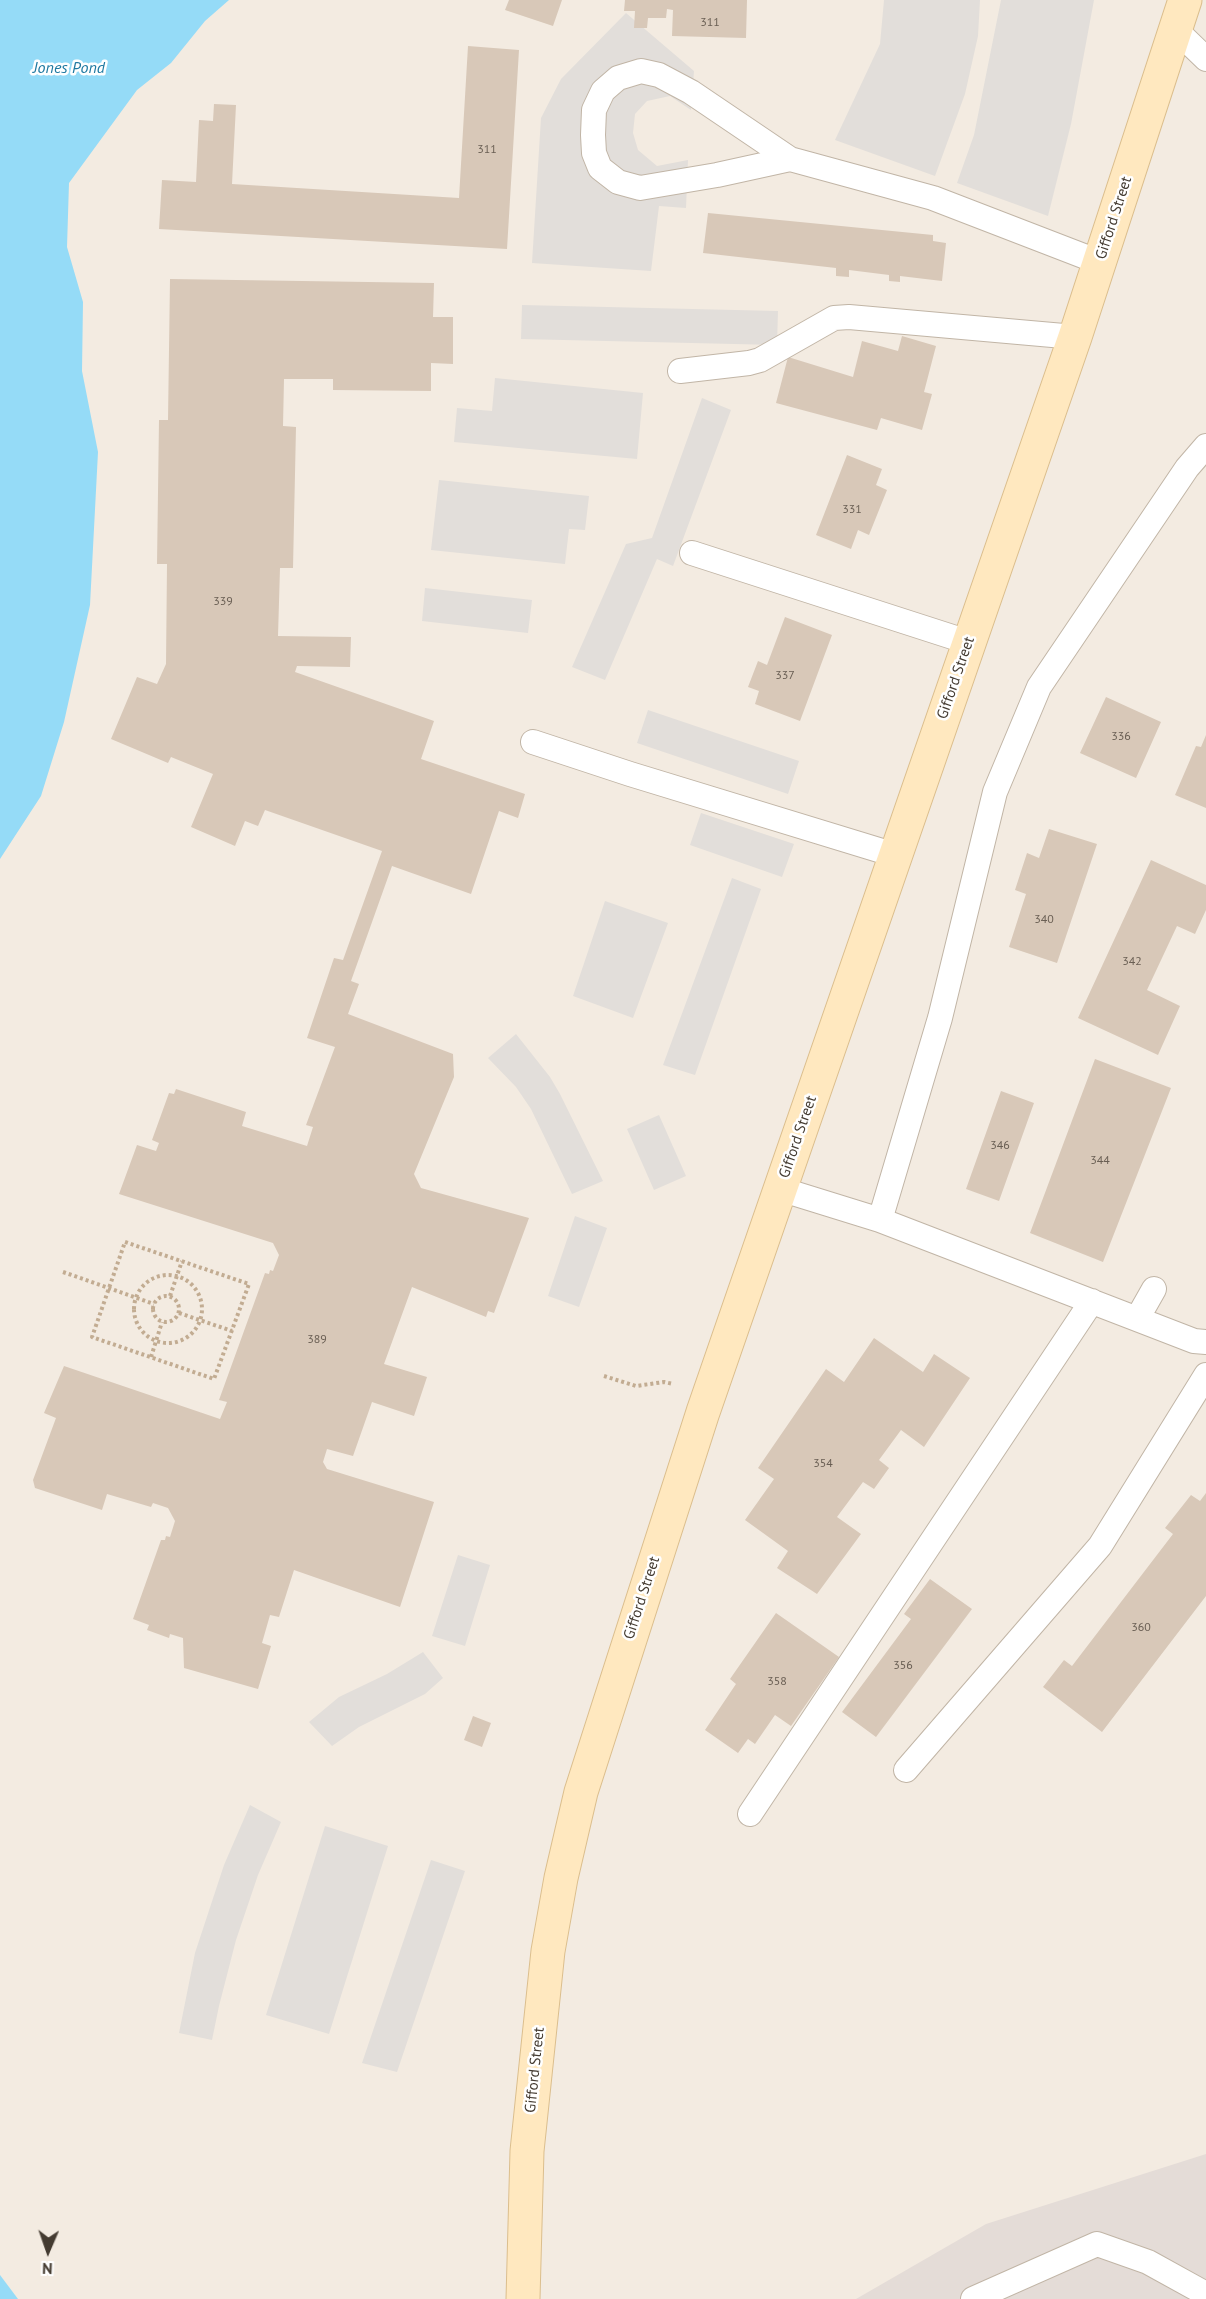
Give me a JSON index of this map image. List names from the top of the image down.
{
  "streets": {
    "main road": ["Gifford Street"]
  },
  "water": ["Jones Pond"],
  "house_numbers": [
    "311",
    "311",
    "331",
    "339",
    "337",
    "336",
    "340",
    "342",
    "346",
    "344",
    "389",
    "354",
    "360",
    "356",
    "358"
  ],
  "north": "bottom"
}
